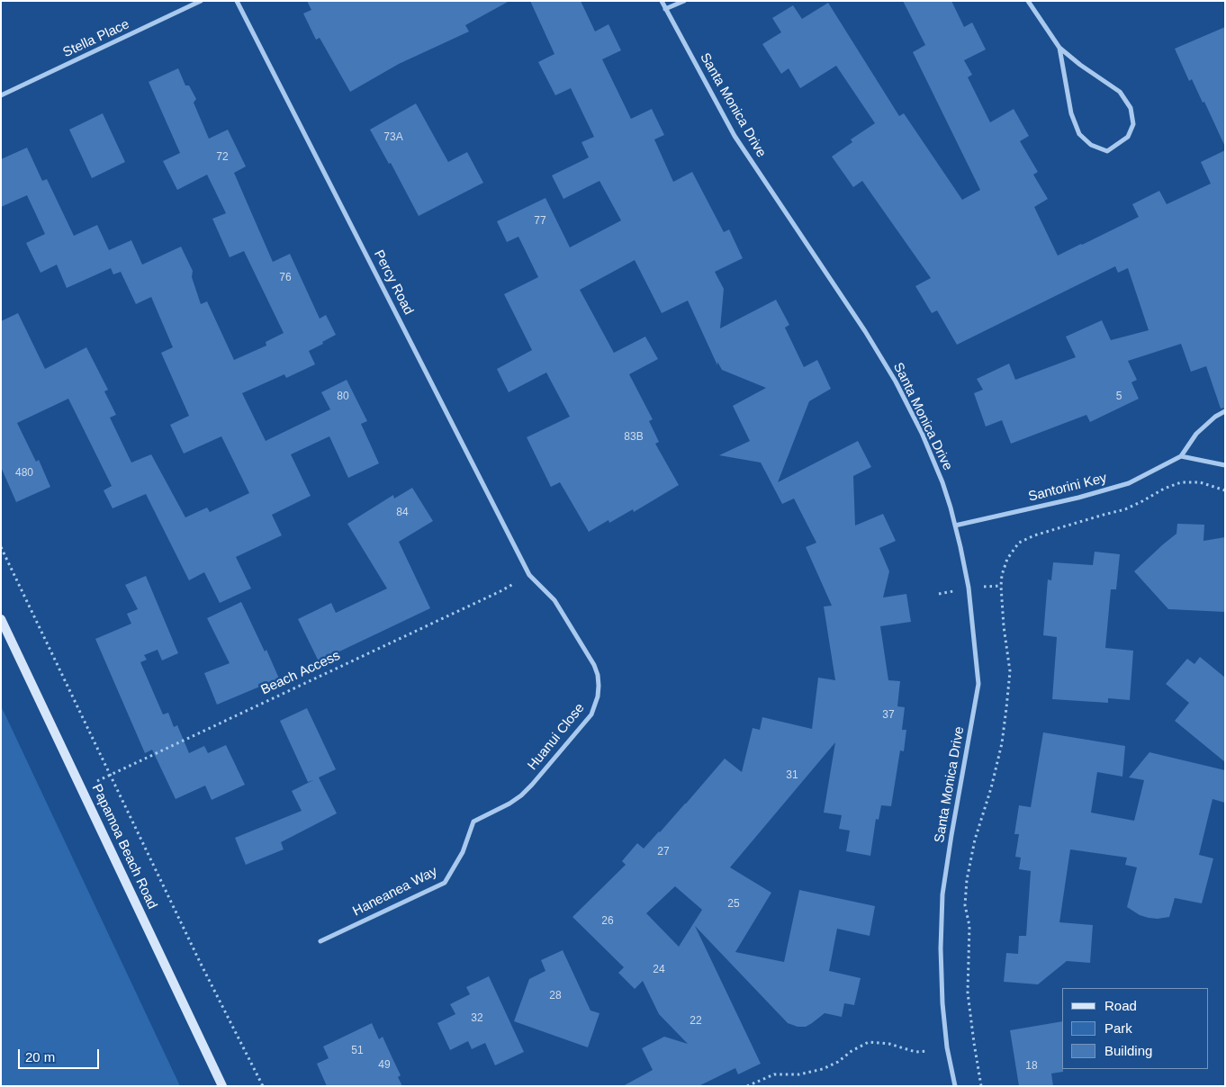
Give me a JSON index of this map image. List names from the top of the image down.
{
  "streets": {
    "main road": ["Papamoa Beach Road"],
    "street": [
      "Stella Place",
      "Santa Monica Drive",
      "Percy Road",
      "Santorini Key",
      "Huanui Close",
      "Haneanea Way"
    ],
    "path": ["Beach Access"]
  },
  "crossings": [
    ["Santa Monica Drive", "Santorini Key"],
    ["Percy Road", "Beach Access"],
    ["Percy Road", "Huanui Close"],
    ["Beach Access", "Huanui Close"],
    ["Beach Access", "Papamoa Beach Road"],
    ["Huanui Close", "Haneanea Way"]
  ],
  "house_numbers": [
    "73A",
    "72",
    "77",
    "76",
    "80",
    "5",
    "83B",
    "480",
    "84",
    "37",
    "31",
    "27",
    "25",
    "26",
    "24",
    "28",
    "32",
    "22",
    "51",
    "49",
    "18"
  ],
  "legend": ["Road", "Park", "Building"],
  "scale_bar": "20 m"
}
